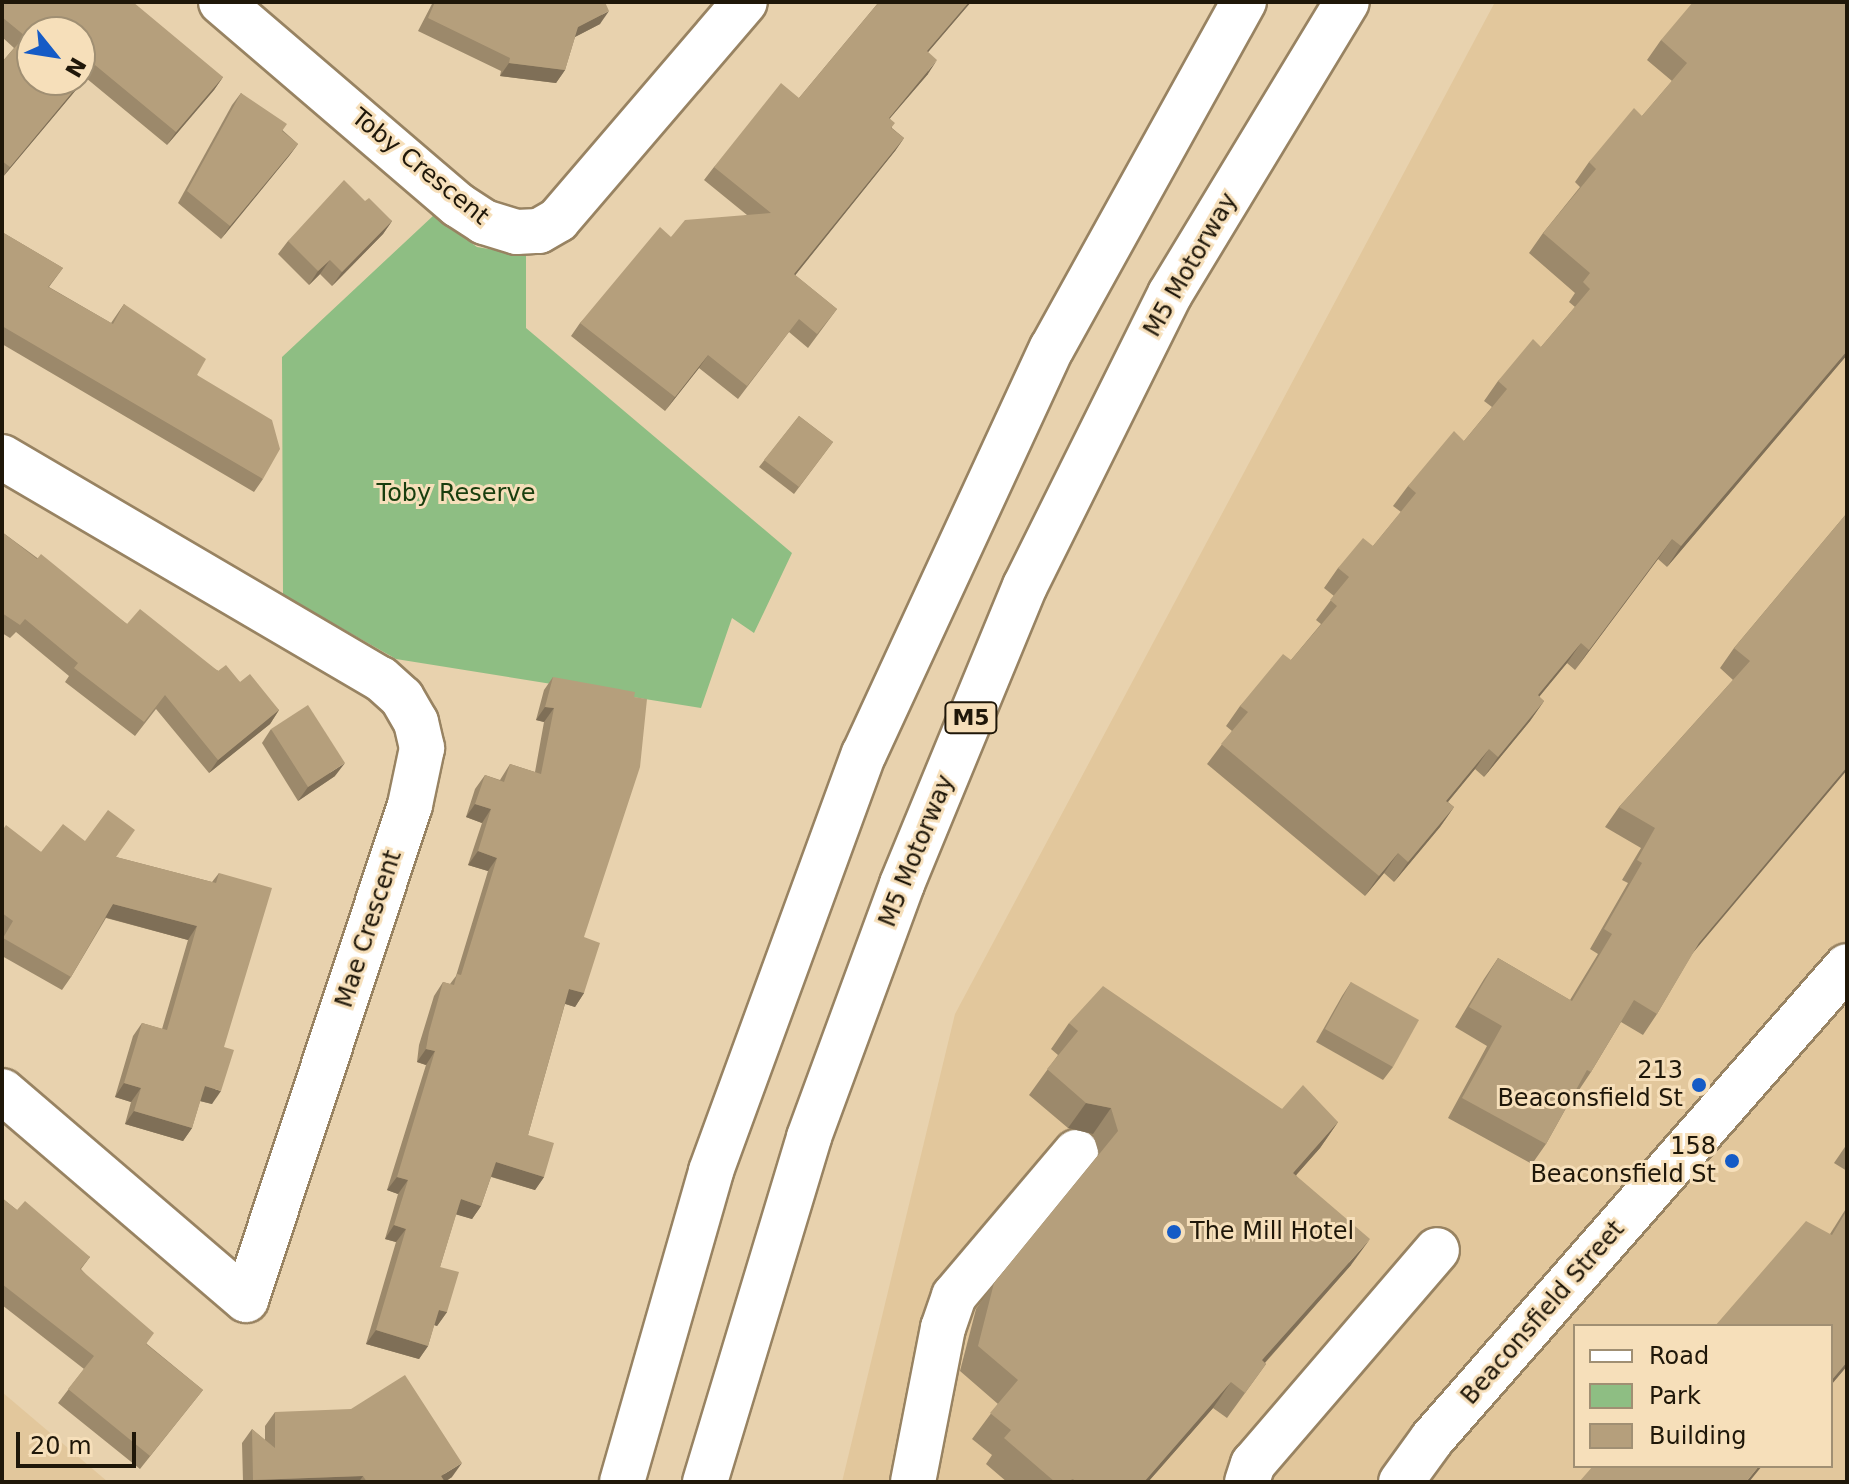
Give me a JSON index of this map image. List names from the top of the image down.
{
  "streets": {
    "main road": [
      "Toby Crescent",
      "M5 Motorway",
      "M5",
      "Mae Crescent",
      "Beaconsfield Street"
    ]
  },
  "parks": ["Toby Reserve"],
  "places": ["213 Beaconsfield St", "158 Beaconsfield St", "The Mill Hotel"],
  "legend": ["Road", "Park", "Building"],
  "scale_bar": "20 m",
  "north": "bottom right"
}
